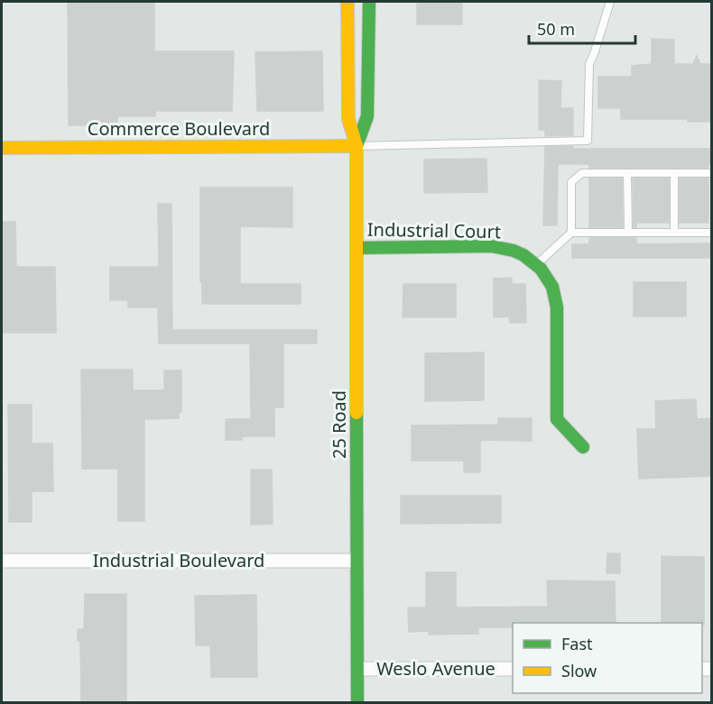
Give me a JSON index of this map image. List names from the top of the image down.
{
  "streets": {
    "main road": ["Commerce Boulevard", "Industrial Court", "25 Road"],
    "street": ["Industrial Boulevard", "Weslo Avenue"]
  },
  "crossings": [
    ["Commerce Boulevard", "25 Road"],
    ["Industrial Court", "25 Road"],
    ["25 Road", "Industrial Boulevard"],
    ["25 Road", "Weslo Avenue"]
  ],
  "legend": ["Fast", "Slow"],
  "scale_bar": "50 m"
}
